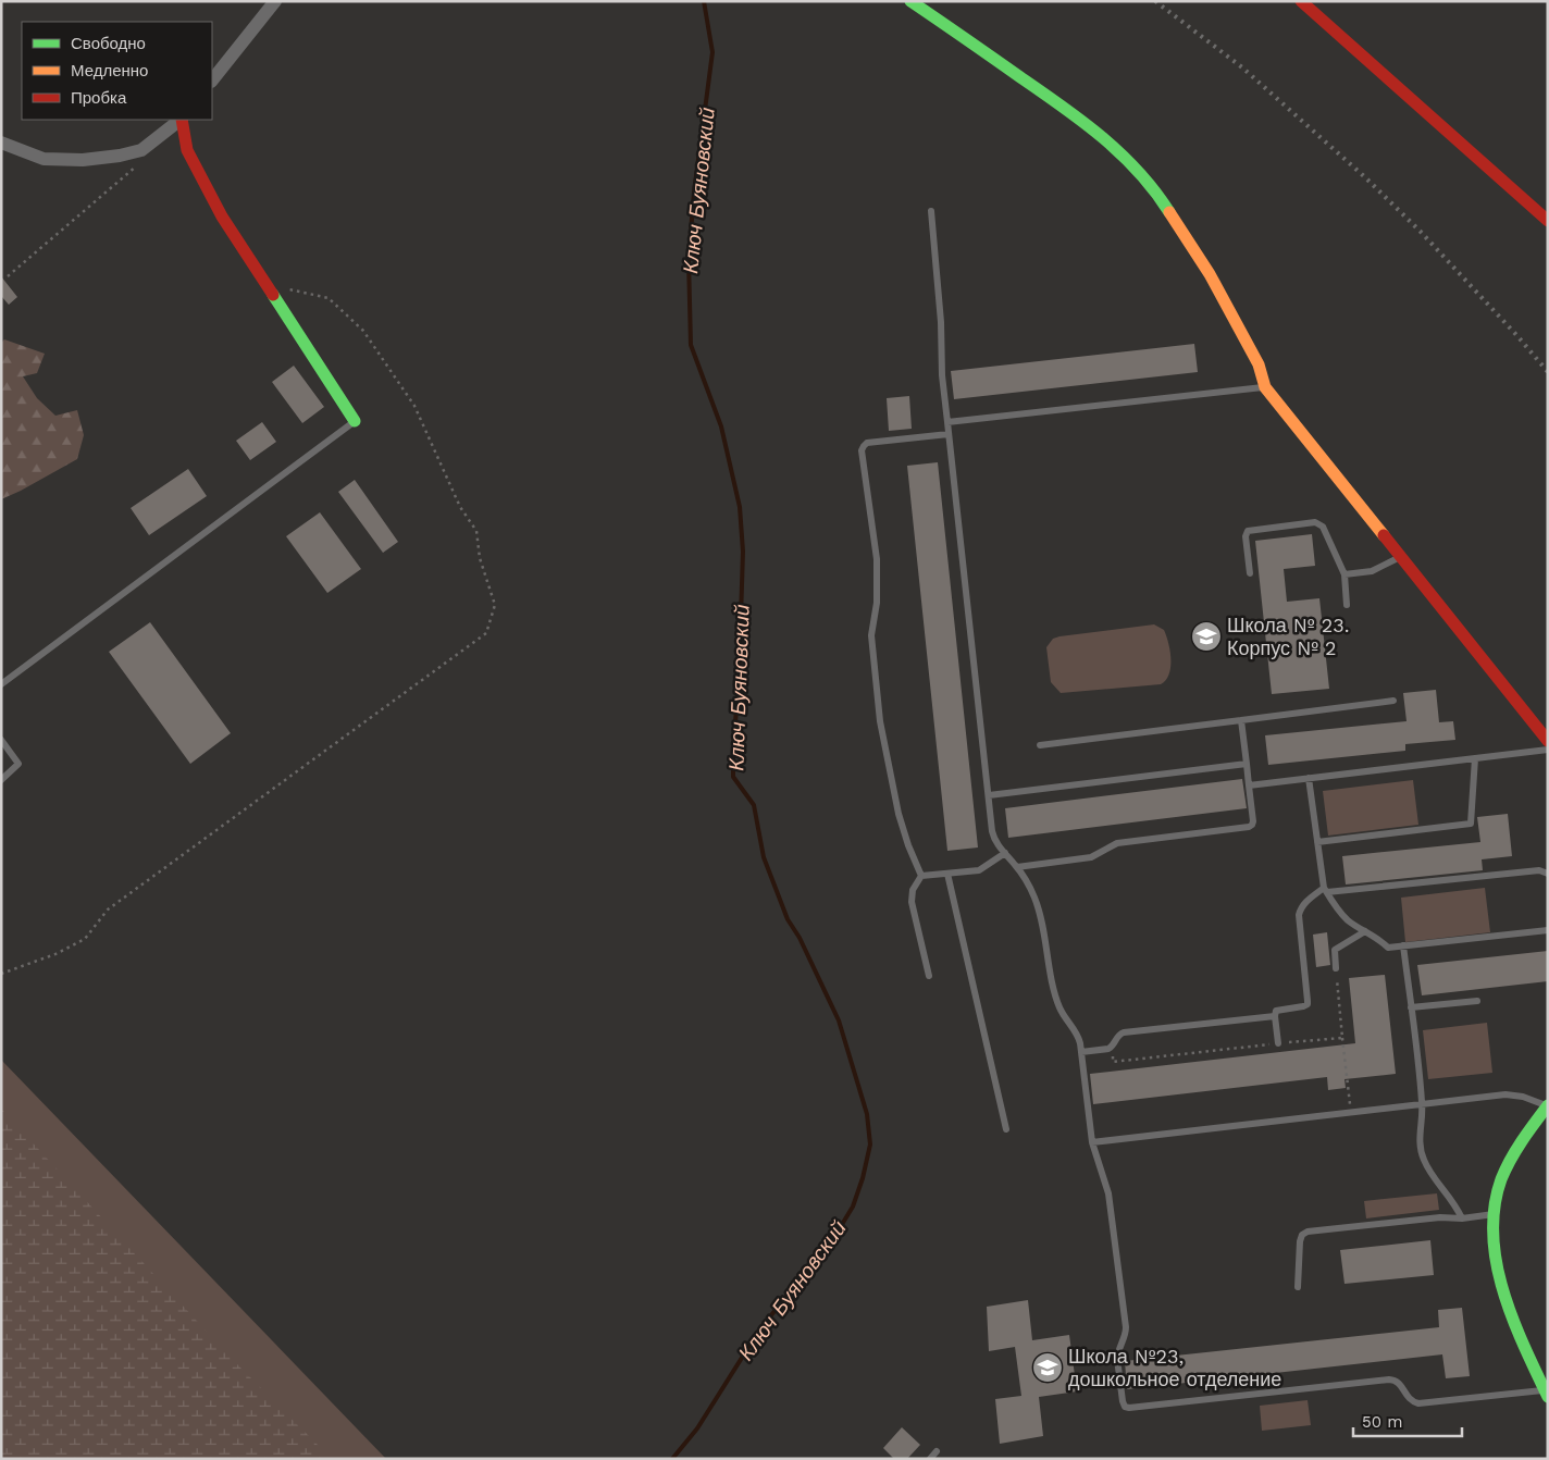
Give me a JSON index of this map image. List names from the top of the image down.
{
  "water": ["Ключ Буяновский"],
  "places": {
    "school or university": ["Школа № 23. Корпус № 2", "Школа №23, дошкольное отделение"]
  },
  "legend": ["Свободно", "Медленно", "Пробка"],
  "scale_bar": "50 m"
}
